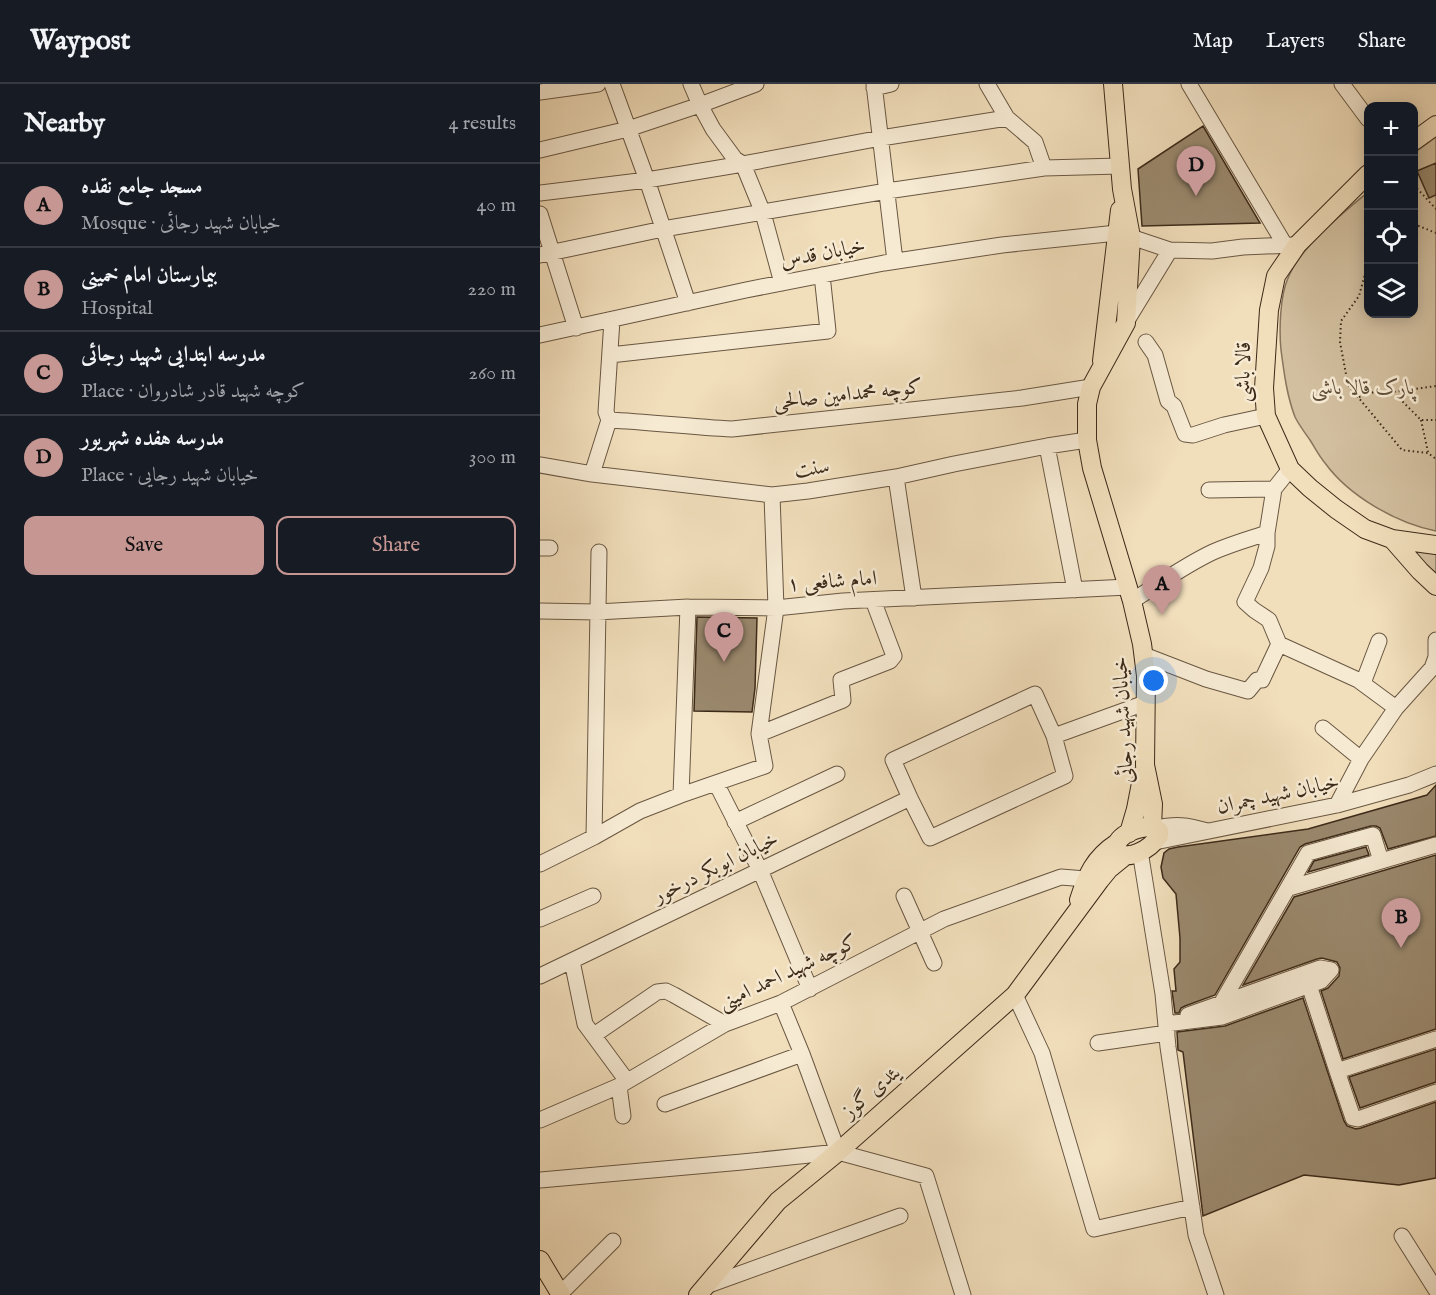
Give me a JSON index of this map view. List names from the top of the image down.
{
  "streets": {
    "main road": ["قالا باشی", "خیابان شهید رجائی", "یئدی گوز"],
    "street": [
      "خیابان قدس",
      "کوچه محمدامین صالحی",
      "سنت",
      "امام شافعی ۱",
      "خیابان شهید چمران",
      "خیابان ابوبکر درخور",
      "کوچه شهید احمد امینی"
    ]
  },
  "crossings": [
    ["خیابان قدس", "خیابان شهید رجائی"],
    ["کوچه محمدامین صالحی", "خیابان شهید رجائی"],
    ["سنت", "خیابان شهید رجائی"],
    ["امام شافعی ۱", "خیابان شهید رجائی"],
    ["خیابان شهید رجائی", "خیابان شهید چمران"],
    ["خیابان شهید رجائی", "یئدی گوز"],
    ["خیابان شهید چمران", "یئدی گوز"]
  ],
  "parks": ["پارک قالا باشی"],
  "page": {
    "header": "Waypost",
    "nav": ["Map", "Layers", "Share"],
    "heading": ["Nearby", "4 results"],
    "map_buttons": ["+", "−"],
    "pins": [
      "D",
      "A",
      "C",
      "B"
    ],
    "list": [
      {
        "mark": "A",
        "name": "مسجد جامع نقده",
        "note": "Mosque · خیابان شهید رجائی",
        "value": "40 m"
      },
      {
        "mark": "B",
        "name": "بیمارستان امام خمینی",
        "note": "Hospital",
        "value": "220 m"
      },
      {
        "mark": "C",
        "name": "مدرسه ابتدایی شهید رجائی",
        "note": "Place · کوچه شهید قادر شادروان",
        "value": "260 m"
      },
      {
        "mark": "D",
        "name": "مدرسه هفده شهریور",
        "note": "Place · خیابان شهید رجایی",
        "value": "300 m"
      }
    ],
    "buttons": ["Save", "Share"]
  }
}
